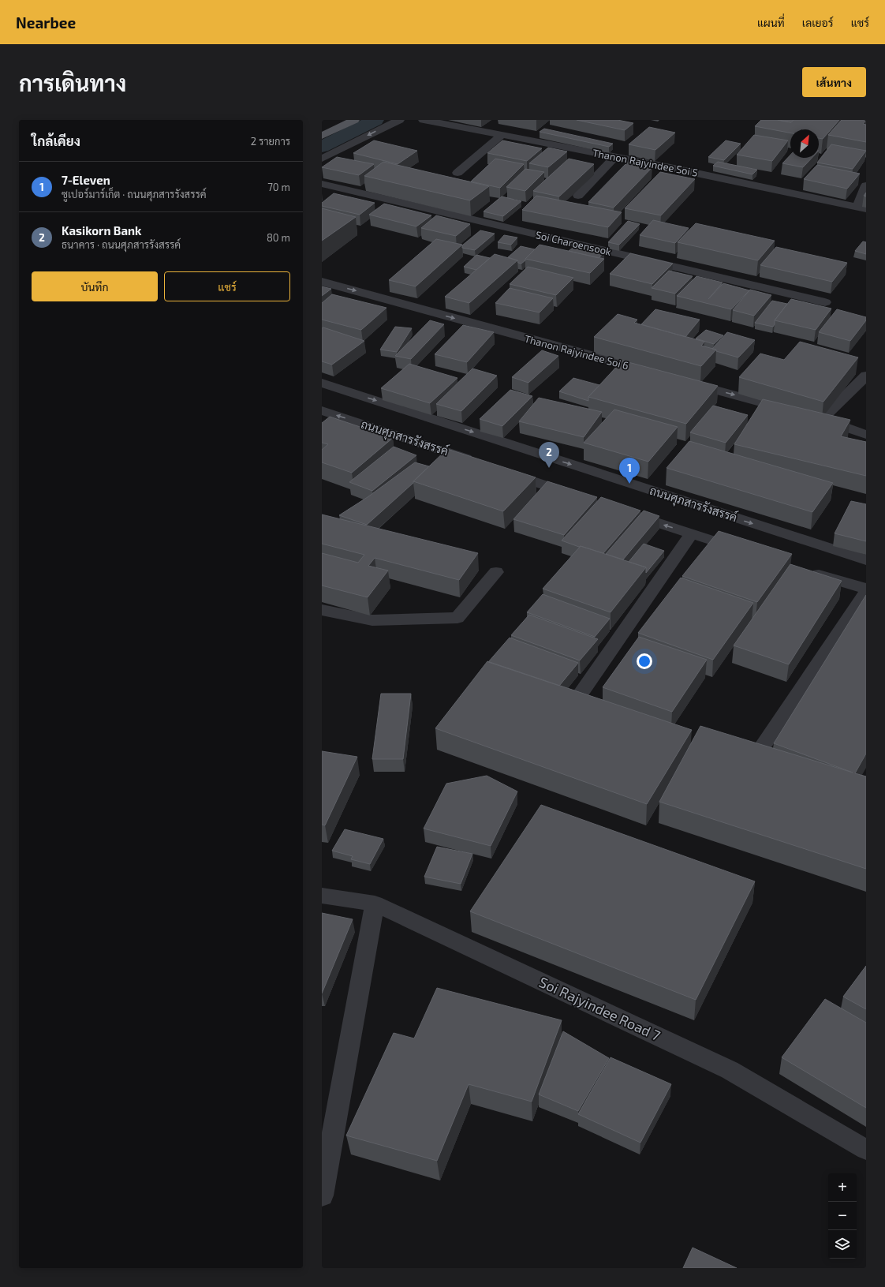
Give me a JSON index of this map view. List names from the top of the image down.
{
  "streets": {
    "street": [
      "Thanon Rajyindee Soi 5",
      "Soi Charoensook",
      "Thanon Rajyindee Soi 6",
      "ถนนศุภสารรังสรรค์",
      "Soi Rajyindee Road 7"
    ]
  },
  "one_way": ["Thanon Rajyindee Soi 6"],
  "north": "top right",
  "page": {
    "header": "Nearbee",
    "nav": ["แผนที่", "เลเยอร์", "แชร์"],
    "buttons": [
      "เส้นทาง",
      ["บันทึก", "แชร์"]
    ],
    "title": "การเดินทาง",
    "heading": ["ใกล้เคียง", "2 รายการ"],
    "list": [
      {
        "mark": "1",
        "name": "7-Eleven",
        "note": "ซูเปอร์มาร์เก็ต · ถนนศุภสารรังสรรค์",
        "value": "70 m"
      },
      {
        "mark": "2",
        "name": "Kasikorn Bank",
        "note": "ธนาคาร · ถนนศุภสารรังสรรค์",
        "value": "80 m"
      }
    ],
    "pins": ["2", "1"],
    "map_buttons": ["+", "−"]
  }
}
